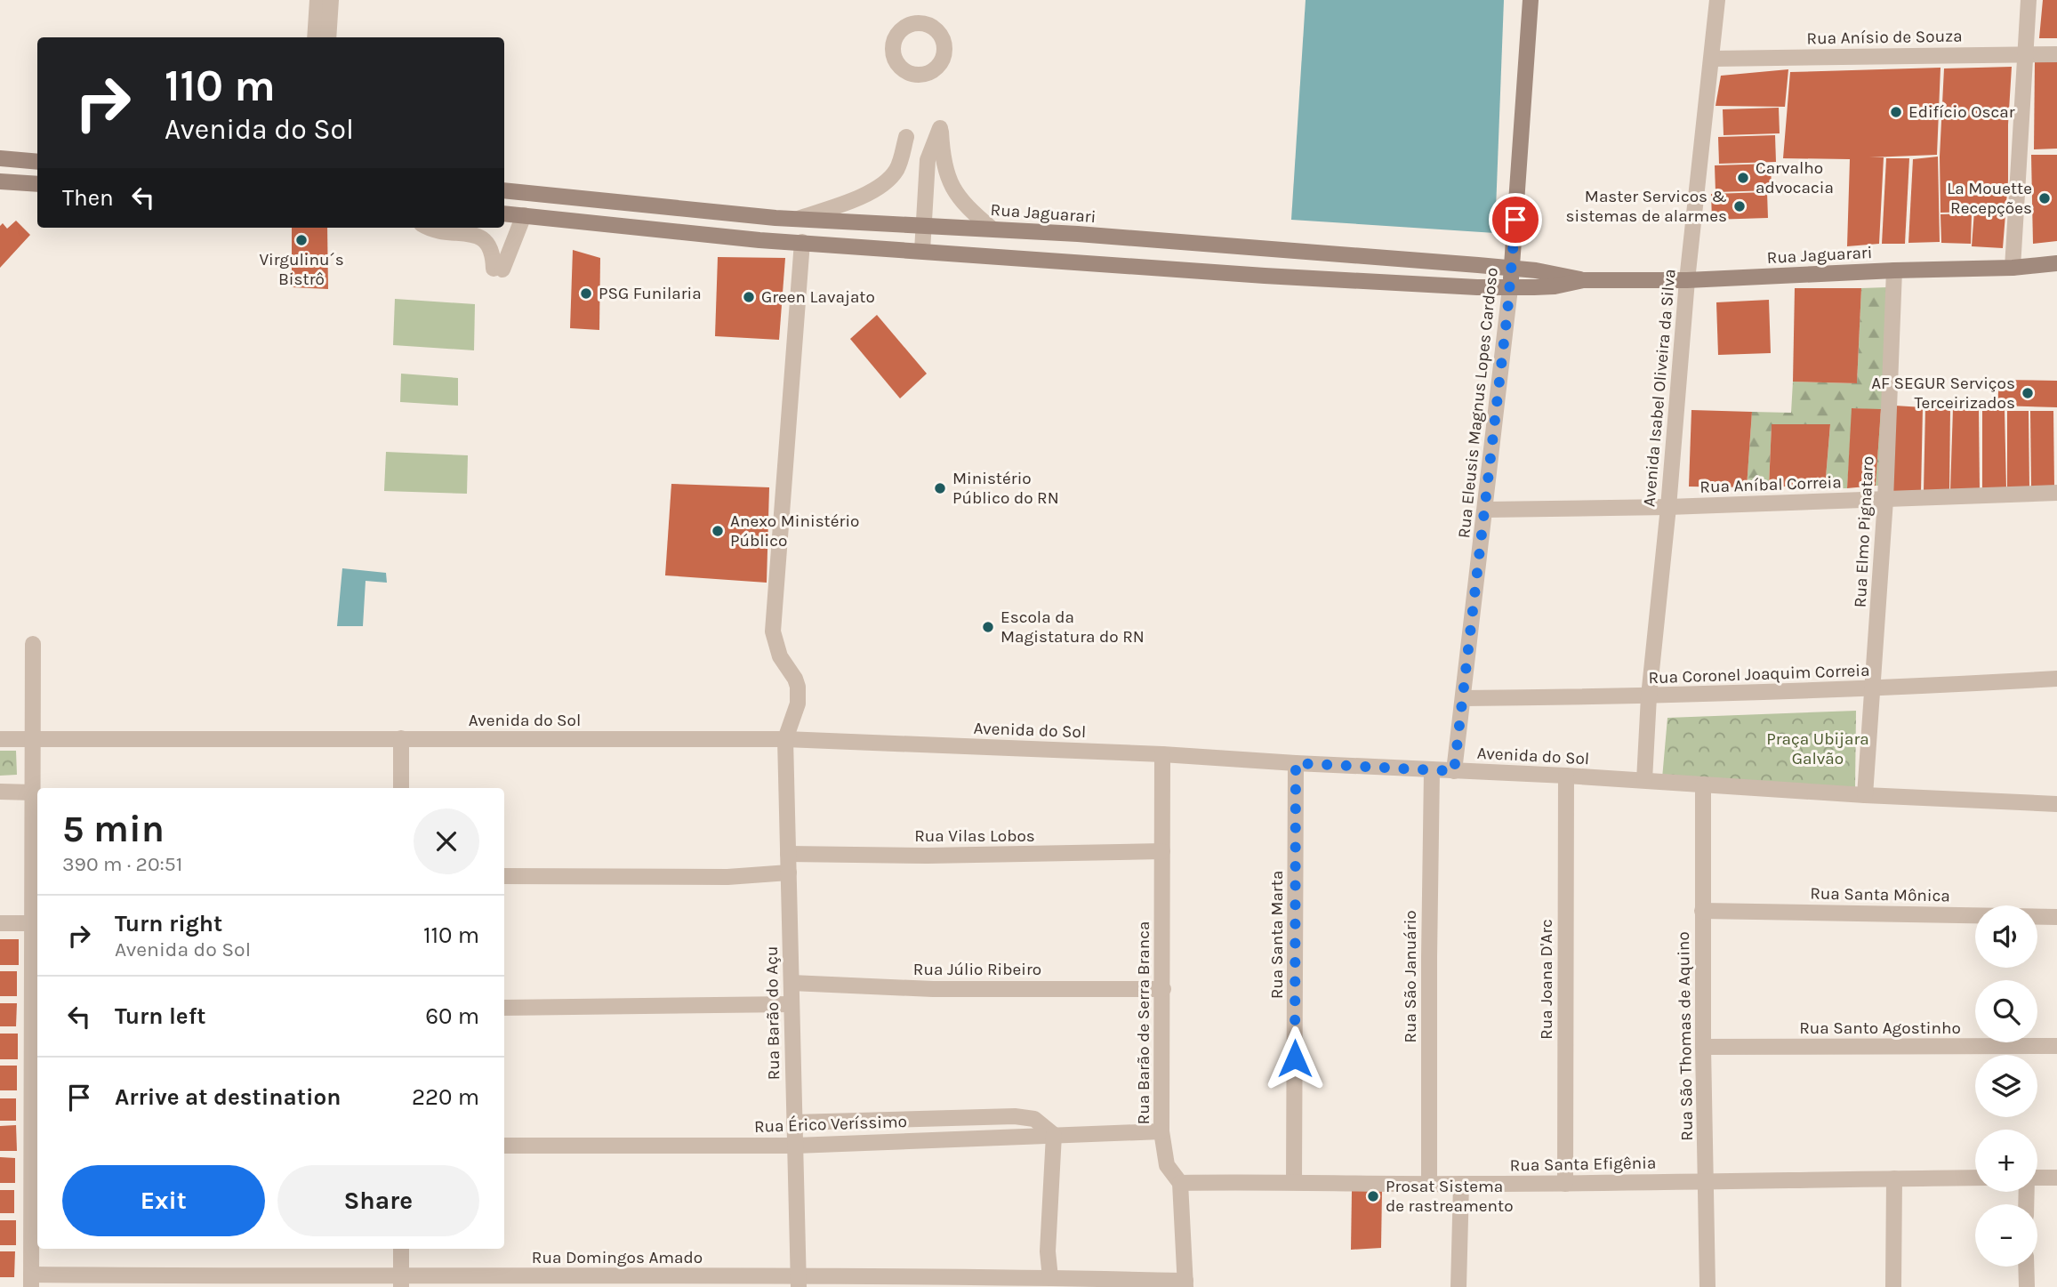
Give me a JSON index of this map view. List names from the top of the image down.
{
  "streets": {
    "main road": ["Rua Jaguarari", "Rua Eleusis Magnus Lopes Cardoso"],
    "street": [
      "Rua Anísio de Souza",
      "Avenida Isabel Oliveira da Silva",
      "Rua Aníbal Correia",
      "Rua Elmo Pignataro",
      "Rua Coronel Joaquim Correia",
      "Avenida do Sol",
      "Rua Vilas Lobos",
      "Rua Santa Mônica",
      "Rua Santa Marta",
      "Rua Júlio Ribeiro",
      "Rua São Januário",
      "Rua Joana D'Arc",
      "Rua Barão do Açu",
      "Rua Barão de Serra Branca",
      "Rua Santo Agostinho",
      "Rua São Thomas de Aquino",
      "Rua Érico Veríssimo",
      "Rua Santa Efigênia",
      "Rua Domingos Amado"
    ]
  },
  "crossings": [
    ["Rua Anísio de Souza", "Avenida Isabel Oliveira da Silva"],
    ["Rua Jaguarari", "Avenida Isabel Oliveira da Silva"],
    ["Rua Jaguarari", "Rua Eleusis Magnus Lopes Cardoso"],
    ["Rua Jaguarari", "Rua Elmo Pignataro"],
    ["Avenida Isabel Oliveira da Silva", "Rua Aníbal Correia"],
    ["Avenida Isabel Oliveira da Silva", "Rua Coronel Joaquim Correia"],
    ["Avenida Isabel Oliveira da Silva", "Avenida do Sol"],
    ["Rua Eleusis Magnus Lopes Cardoso", "Rua Aníbal Correia"],
    ["Rua Eleusis Magnus Lopes Cardoso", "Rua Coronel Joaquim Correia"],
    ["Rua Eleusis Magnus Lopes Cardoso", "Avenida do Sol"],
    ["Rua Aníbal Correia", "Rua Elmo Pignataro"],
    ["Rua Elmo Pignataro", "Rua Coronel Joaquim Correia"],
    ["Rua Elmo Pignataro", "Avenida do Sol"],
    ["Avenida do Sol", "Rua Santa Marta"],
    ["Avenida do Sol", "Rua São Januário"],
    ["Avenida do Sol", "Rua Joana D'Arc"],
    ["Avenida do Sol", "Rua Barão do Açu"],
    ["Avenida do Sol", "Rua Barão de Serra Branca"],
    ["Avenida do Sol", "Rua São Thomas de Aquino"],
    ["Rua Vilas Lobos", "Rua Barão do Açu"],
    ["Rua Vilas Lobos", "Rua Barão de Serra Branca"],
    ["Rua Santa Mônica", "Rua São Thomas de Aquino"],
    ["Rua Santa Marta", "Rua Santa Efigênia"],
    ["Rua Júlio Ribeiro", "Rua Barão do Açu"],
    ["Rua Júlio Ribeiro", "Rua Barão de Serra Branca"],
    ["Rua São Januário", "Rua Santa Efigênia"],
    ["Rua Joana D'Arc", "Rua Santa Efigênia"],
    ["Rua Barão do Açu", "Rua Érico Veríssimo"],
    ["Rua Barão do Açu", "Rua Domingos Amado"],
    ["Rua Barão de Serra Branca", "Rua Érico Veríssimo"],
    ["Rua Barão de Serra Branca", "Rua Santa Efigênia"],
    ["Rua Barão de Serra Branca", "Rua Domingos Amado"],
    ["Rua Santo Agostinho", "Rua São Thomas de Aquino"],
    ["Rua São Thomas de Aquino", "Rua Santa Efigênia"]
  ],
  "parks": ["Praça Ubijara Galvão"],
  "places": [
    "Edifício Oscar",
    "Carvalho advocacia",
    "La Mouette Recepções",
    "Master Servicos & sistemas de alarmes",
    "Virgulinu´s Bistrô",
    "PSG Funilaria",
    "Green Lavajato",
    "AF SEGUR Serviços Terceirizados",
    "Ministério Público do RN",
    "Anexo Ministério Público",
    "Escola da Magistatura do RN",
    "Prosat Sistema de rastreamento"
  ],
  "page": {
    "turn": ["110 m", "Avenida do Sol"],
    "then": "Then",
    "heading": ["5 min", "390 m · 20:51"],
    "list": [
      {
        "name": "Turn right",
        "note": "Avenida do Sol",
        "value": "110 m"
      },
      {
        "name": "Turn left",
        "value": "60 m"
      },
      {
        "name": "Arrive at destination",
        "value": "220 m"
      }
    ],
    "map_buttons": ["+", "−"],
    "buttons": ["Exit", "Share"]
  }
}
